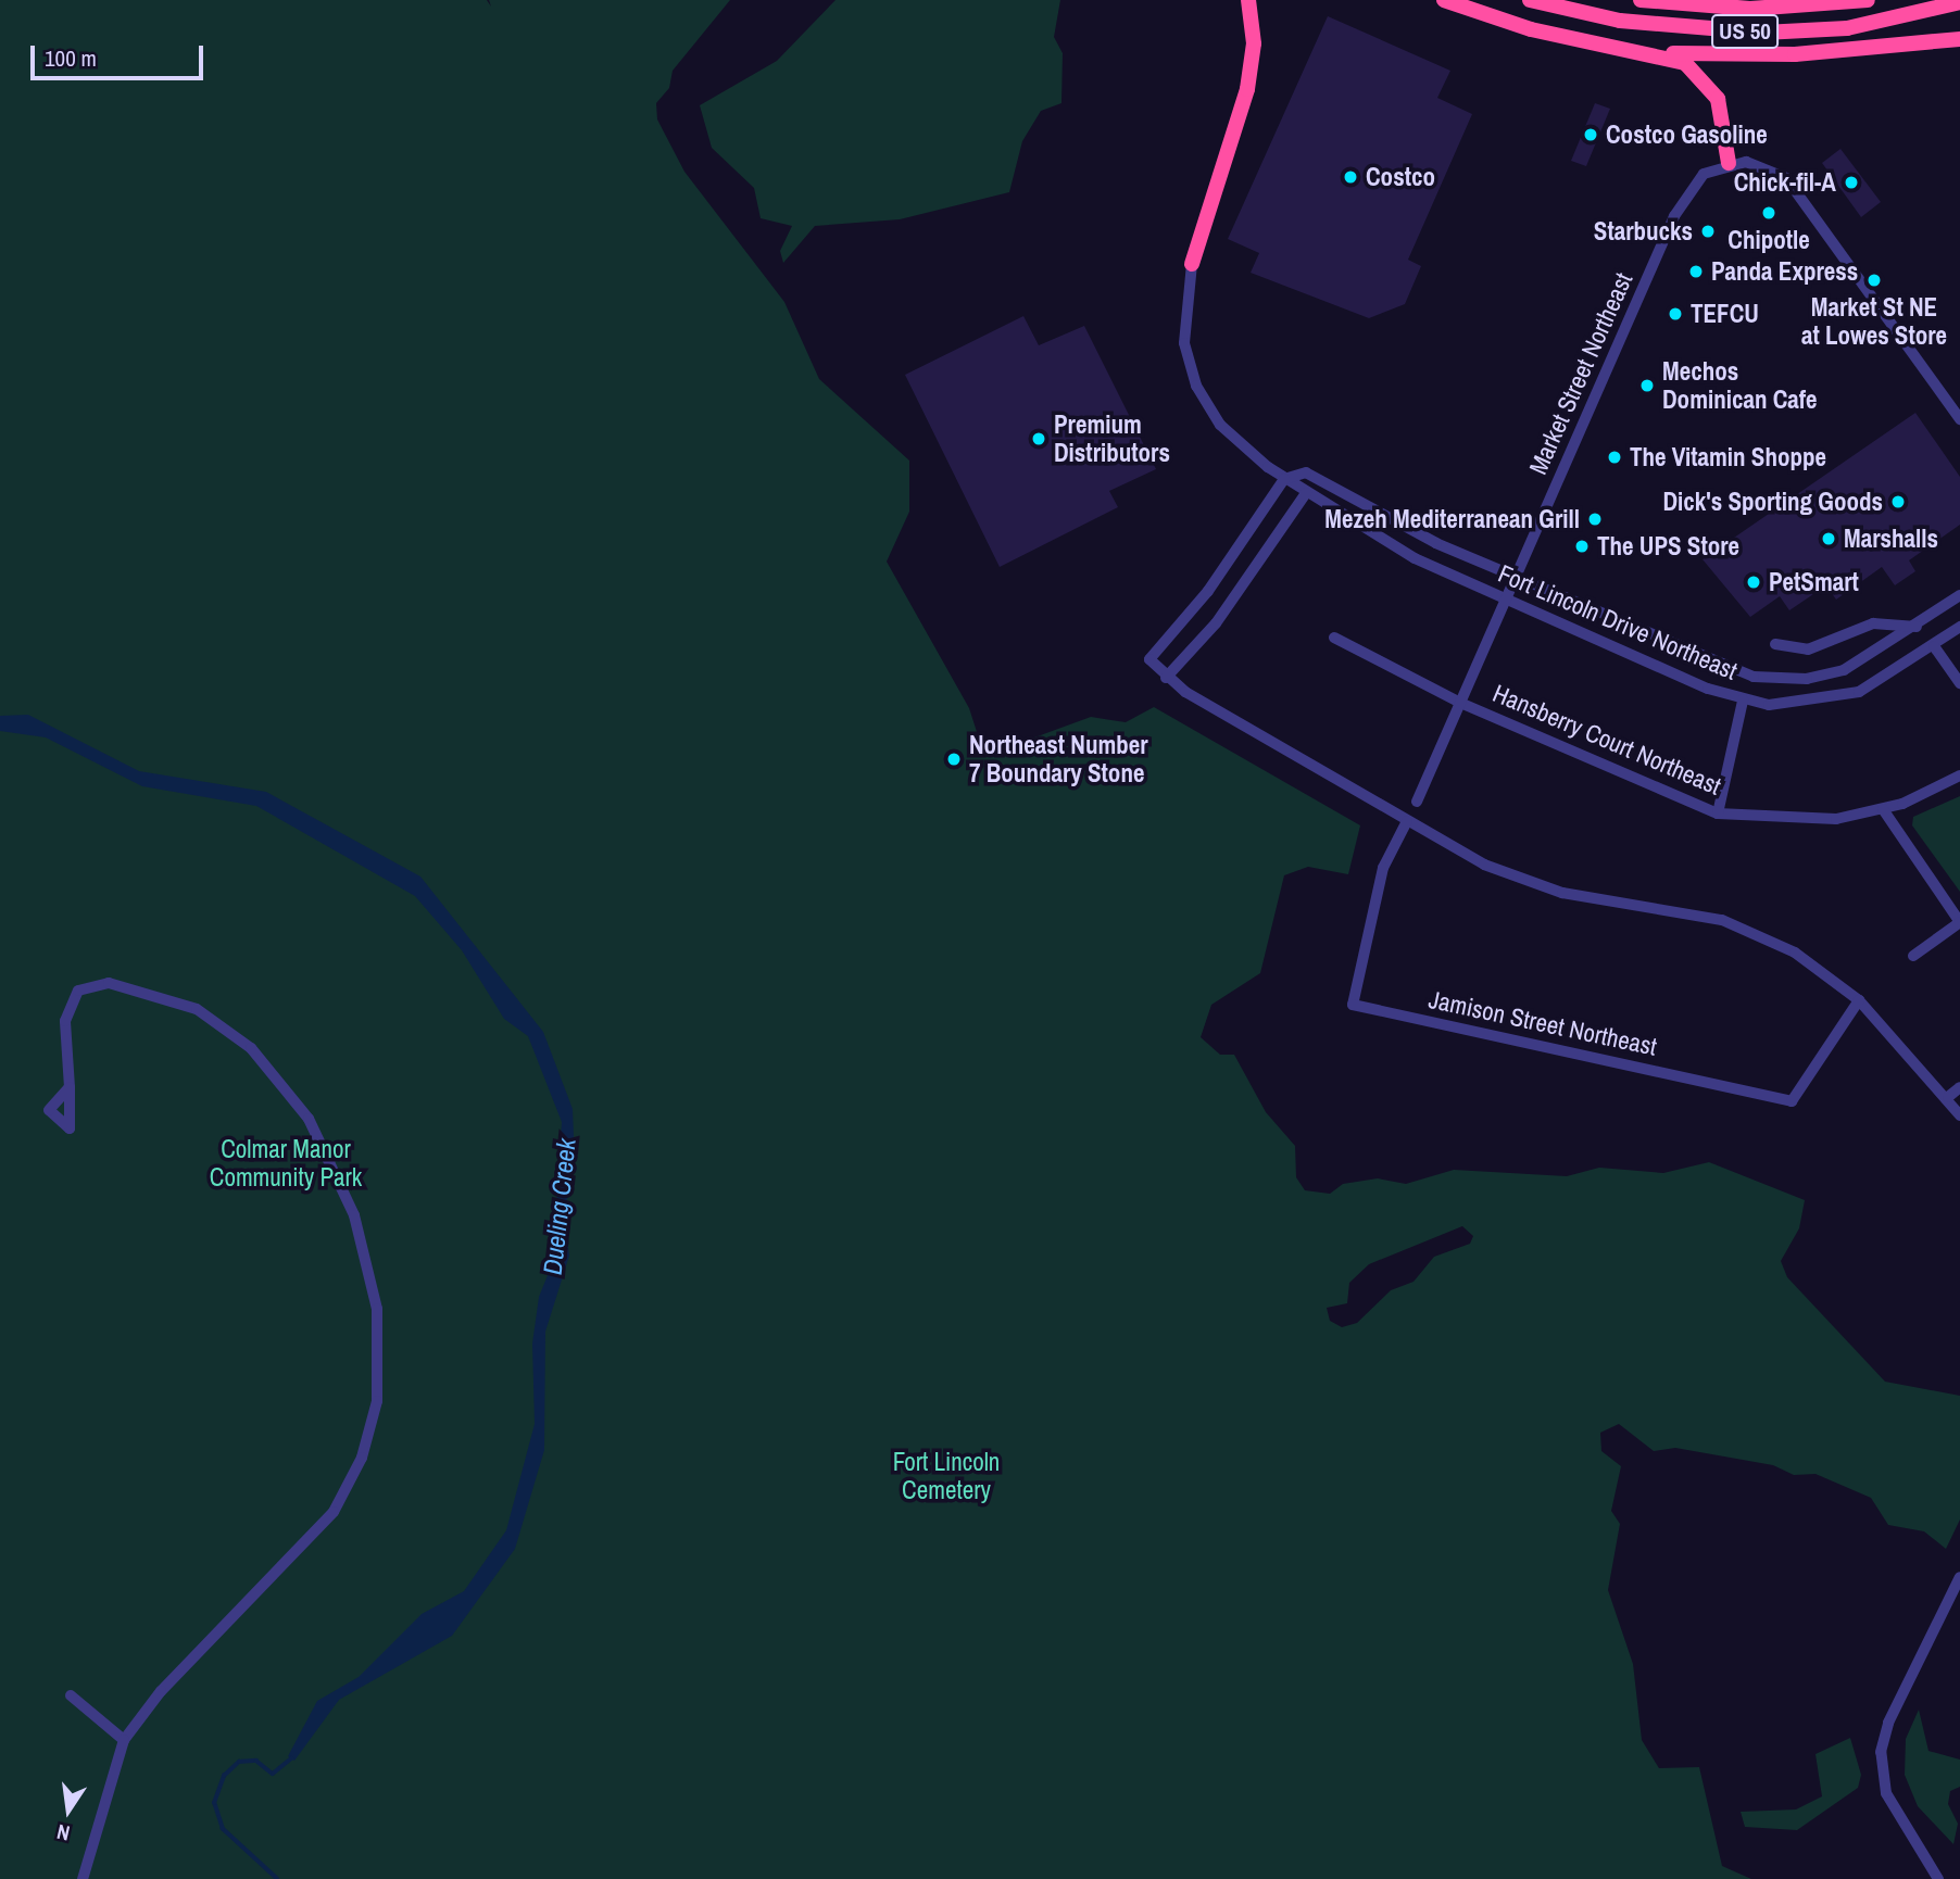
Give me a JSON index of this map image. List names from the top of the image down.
{
  "streets": {
    "highway": ["US 50"],
    "street": [
      "Market Street Northeast",
      "Fort Lincoln Drive Northeast",
      "Hansberry Court Northeast",
      "Jamison Street Northeast"
    ]
  },
  "crossings": [
    ["Market Street Northeast", "Fort Lincoln Drive Northeast"],
    ["Market Street Northeast", "Hansberry Court Northeast"]
  ],
  "water": ["Dueling Creek"],
  "parks": ["Colmar Manor Community Park", "Fort Lincoln Cemetery"],
  "places": [
    "Costco Gasoline",
    "Costco",
    "Chick-fil-A",
    "Chipotle",
    "Starbucks",
    "Panda Express",
    "Market St NE at Lowes Store",
    "TEFCU",
    "Mechos Dominican Cafe",
    "Premium Distributors",
    "The Vitamin Shoppe",
    "Dick's Sporting Goods",
    "Mezeh Mediterranean Grill",
    "Marshalls",
    "The UPS Store",
    "PetSmart",
    "Northeast Number 7 Boundary Stone"
  ],
  "scale_bar": "100 m",
  "north": "bottom"
}
